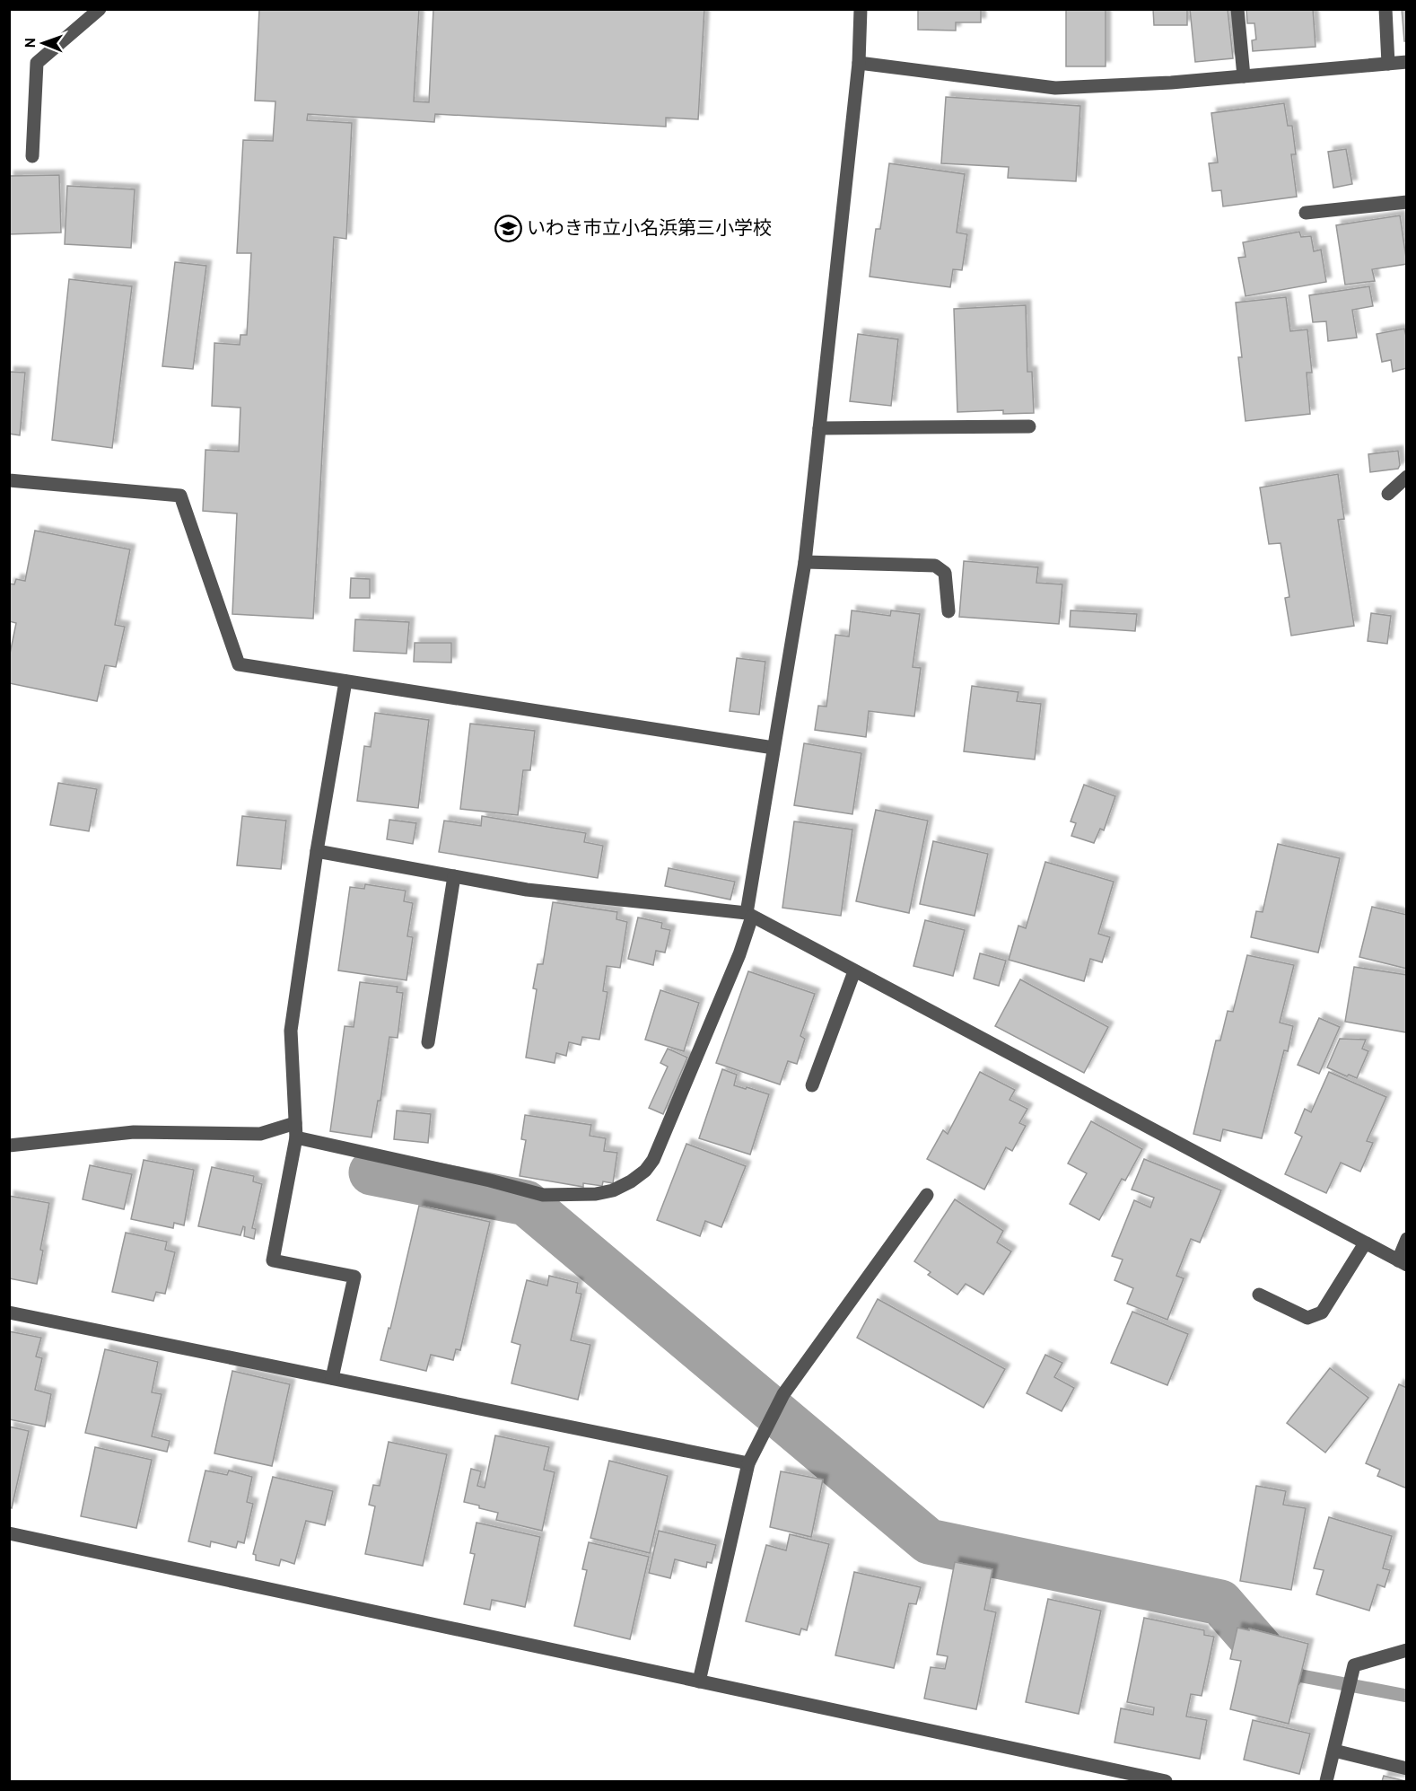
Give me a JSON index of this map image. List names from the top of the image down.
{
  "places": {
    "school or university": ["いわき市立小名浜第三小学校"]
  },
  "north": "left"
}
